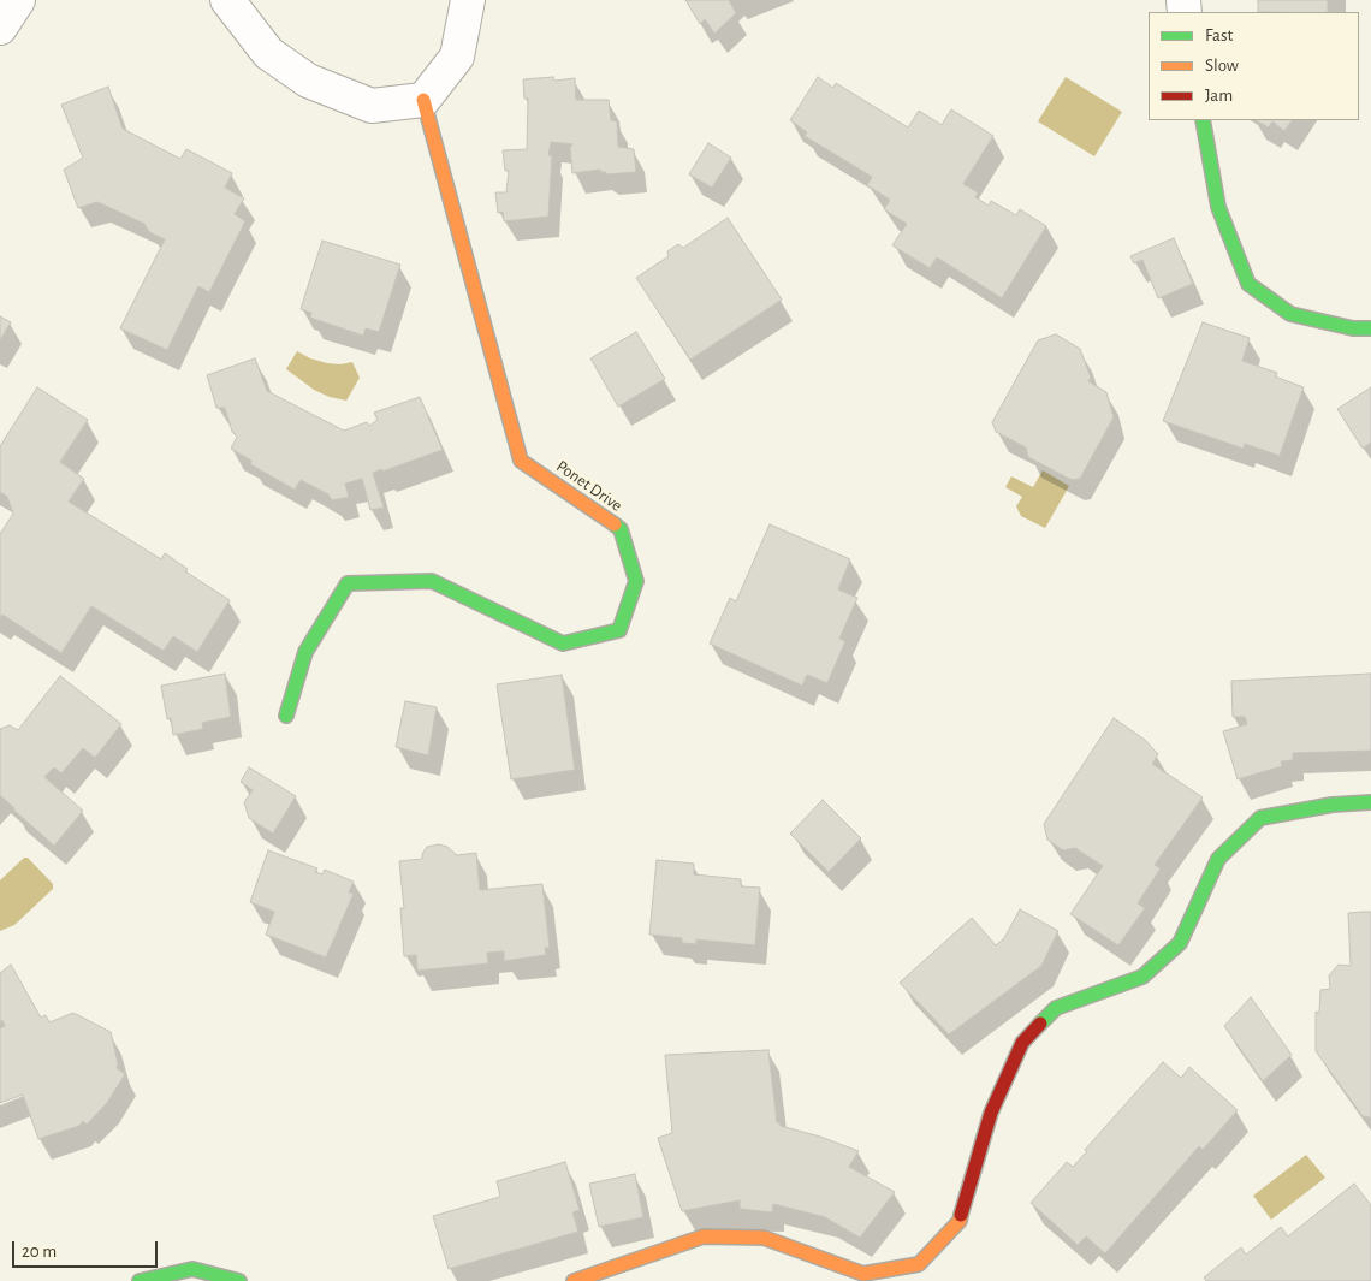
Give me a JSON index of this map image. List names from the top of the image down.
{
  "streets": {
    "street": ["Ponet Drive"]
  },
  "legend": ["Fast", "Slow", "Jam"],
  "scale_bar": "20 m"
}
